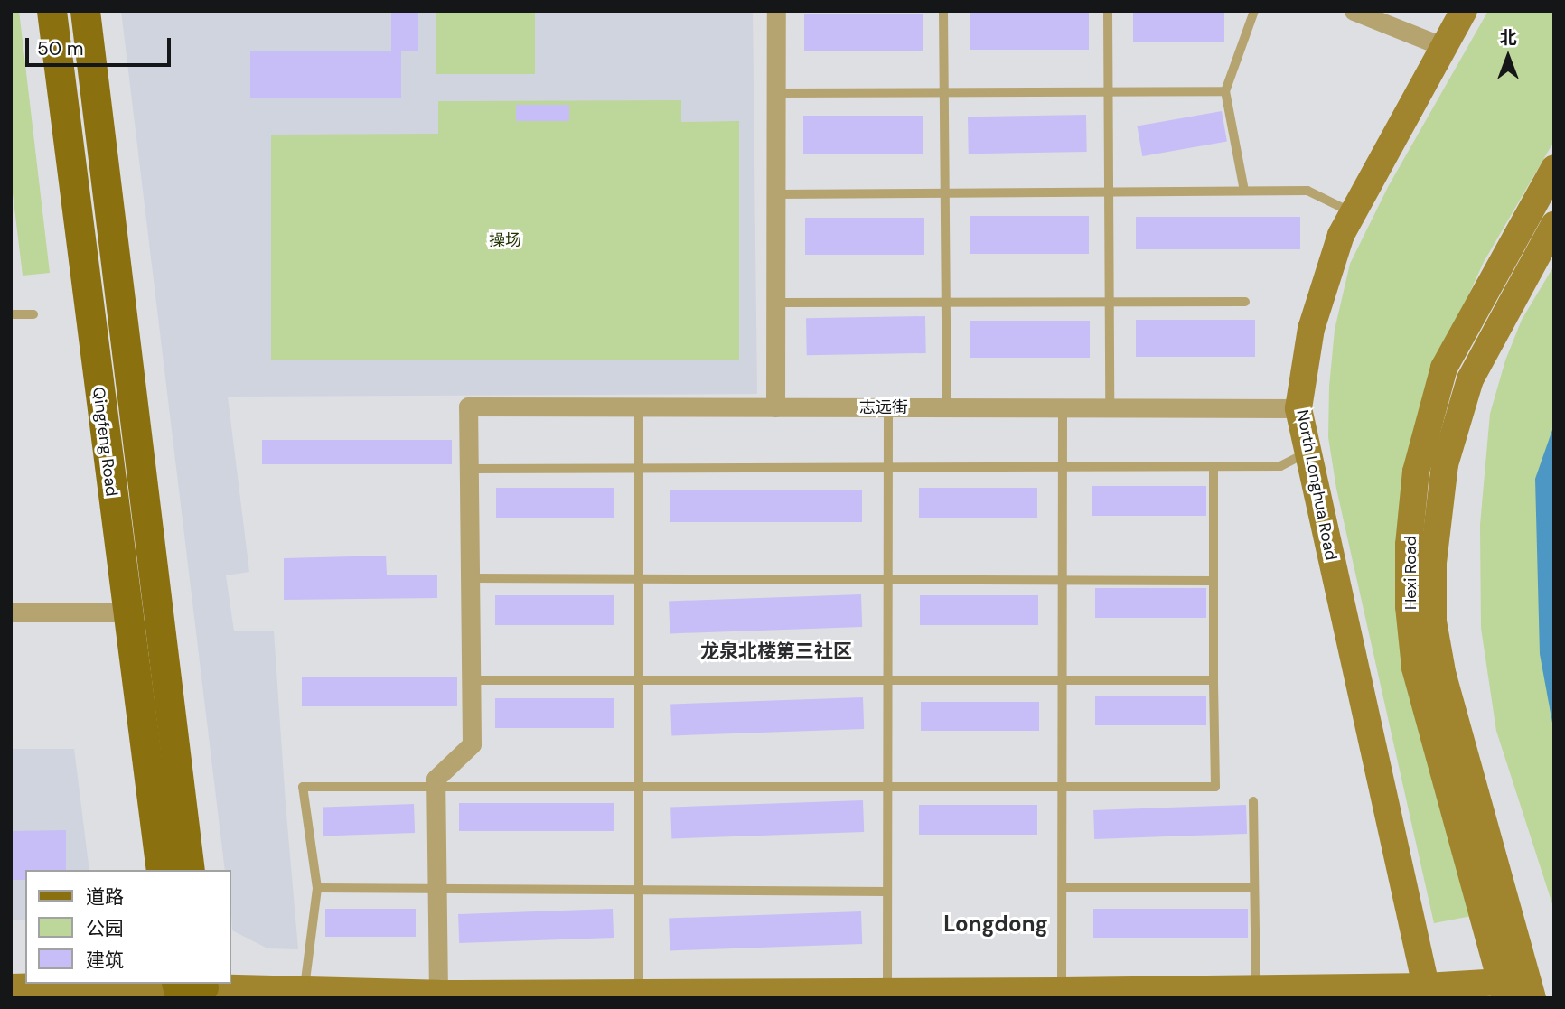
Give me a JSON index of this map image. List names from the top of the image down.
{
  "streets": {
    "main road": ["Qingfeng Road"],
    "street": ["志远街", "North Longhua Road", "Hexi Road"]
  },
  "crossings": [
    ["志远街", "North Longhua Road"]
  ],
  "districts": ["龙泉北楼第三社区", "Longdong"],
  "parks": ["操场"],
  "legend": ["道路", "公园", "建筑"],
  "scale_bar": "50 m",
  "north": "top"
}
